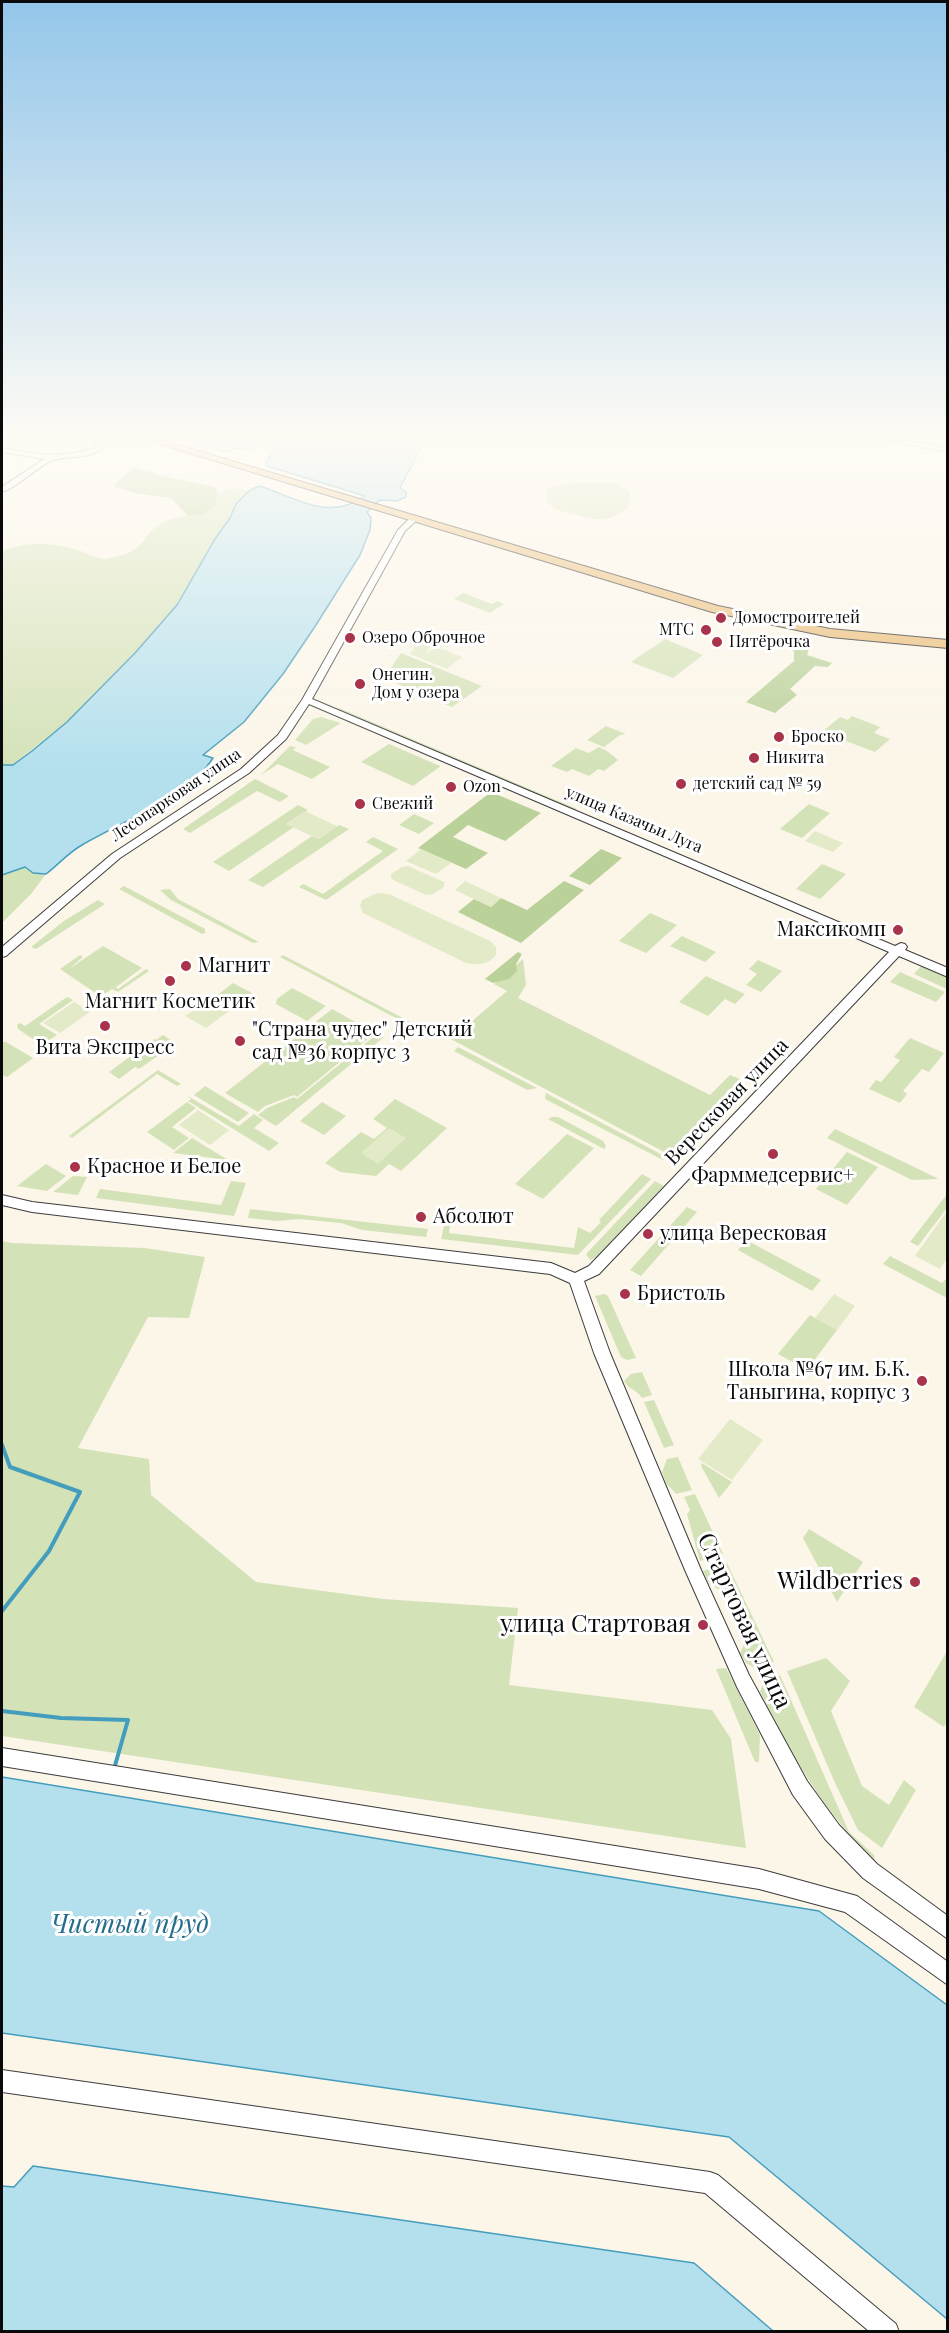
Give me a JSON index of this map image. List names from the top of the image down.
{
  "streets": {
    "street": [
      "Лесопарковая улица",
      "улица Казачьи Луга",
      "Вересковая улица",
      "Стартовая улица"
    ]
  },
  "crossings": [
    ["Лесопарковая улица", "улица Казачьи Луга"],
    ["улица Казачьи Луга", "Вересковая улица"],
    ["Вересковая улица", "Стартовая улица"]
  ],
  "water": ["Чистый пруд"],
  "places": [
    "Домостроителей",
    "МТС",
    "Озеро Оброчное",
    "Пятёрочка",
    "Онегин. Дом у озера",
    "Броско",
    "Никита",
    "детский сад № 59",
    "Ozon",
    "Свежий",
    "Максикомп",
    "Магнит",
    "Магнит Косметик",
    "Вита Экспресс",
    "\"Страна чудес\" Детский сад №36 корпус 3",
    "Фарммедсервис+",
    "Красное и Белое",
    "Абсолют",
    "улица Вересковая",
    "Бристоль",
    "Школа №67 им. Б.К. Таныгина, корпус 3",
    "Wildberries",
    "улица Стартовая"
  ]
}
